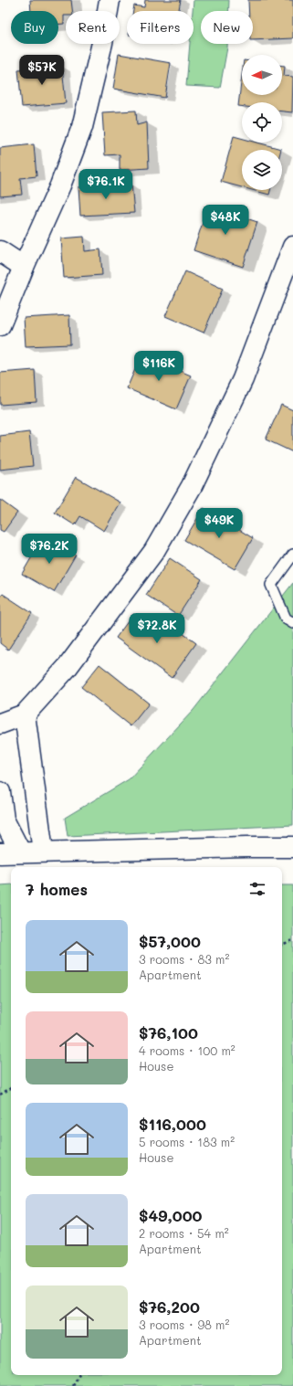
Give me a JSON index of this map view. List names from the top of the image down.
{
  "north": "left",
  "page": {
    "chip": [
      "Buy",
      "Rent",
      "Filters",
      "New"
    ],
    "price": [
      "$57K",
      "$76.1K",
      "$48K",
      "$116K",
      "$49K",
      "$76.2K",
      "$72.8K"
    ],
    "heading": "7 homes",
    "list": [
      {
        "name": "$57,000",
        "note": "3 rooms · 83 m² · Apartment"
      },
      {
        "name": "$76,100",
        "note": "4 rooms · 100 m² · House"
      },
      {
        "name": "$116,000",
        "note": "5 rooms · 183 m² · House"
      },
      {
        "name": "$49,000",
        "note": "2 rooms · 54 m² · Apartment"
      },
      {
        "name": "$76,200",
        "note": "3 rooms · 98 m² · Apartment"
      }
    ]
  }
}
